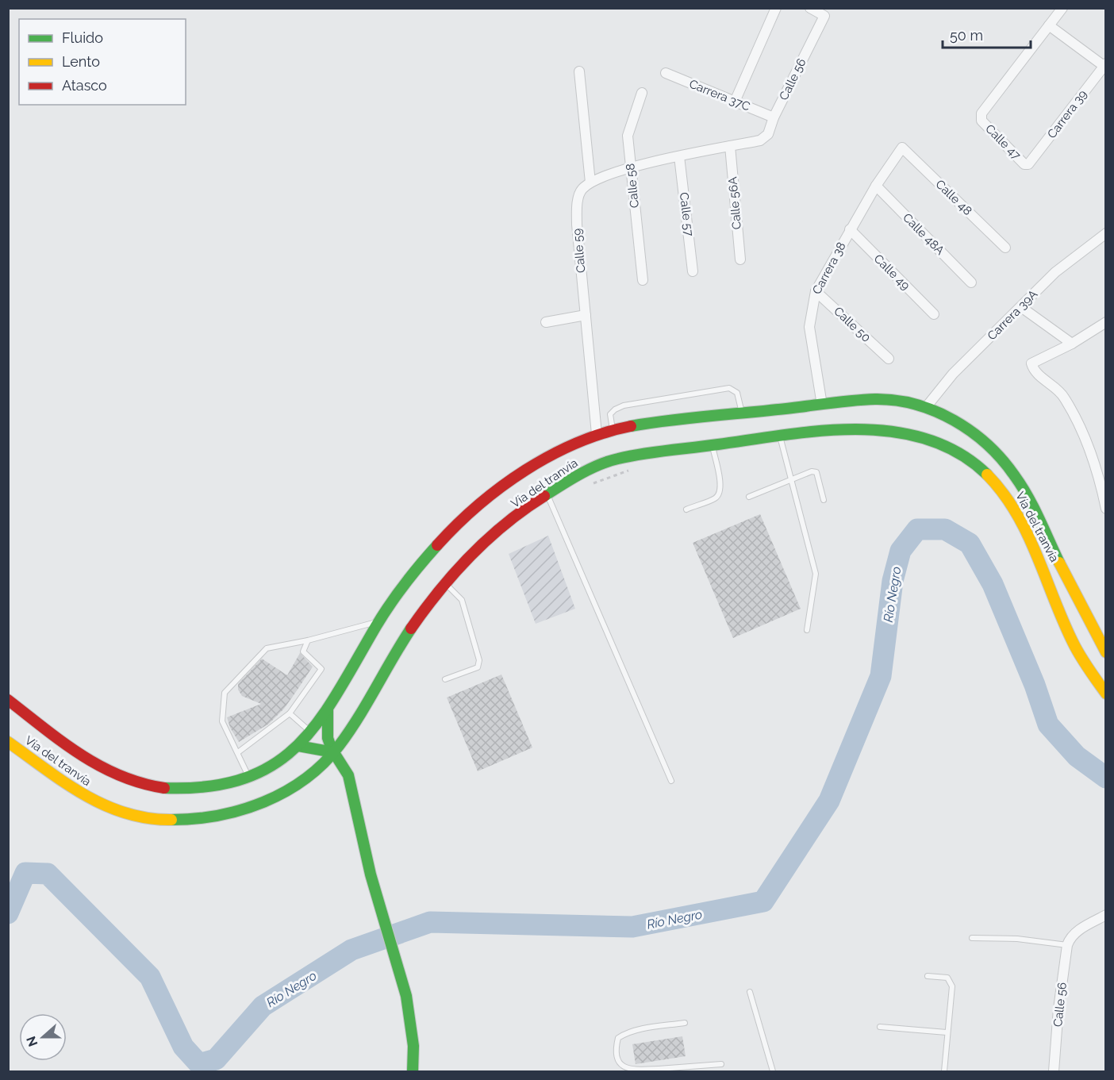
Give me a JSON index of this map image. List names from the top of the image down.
{
  "streets": {
    "main road": ["Vía del tranvía"],
    "street": [
      "Calle 56",
      "Carrera 37C",
      "Carrera 39",
      "Calle 47",
      "Calle 58",
      "Calle 48",
      "Calle 56A",
      "Calle 57",
      "Calle 48A",
      "Calle 59",
      "Carrera 38",
      "Calle 49",
      "Carrera 39A",
      "Calle 50"
    ]
  },
  "crossings": [
    ["Calle 56", "Carrera 37C"],
    ["Calle 56", "Calle 56A"],
    ["Carrera 39", "Calle 47"],
    ["Calle 48", "Carrera 38"],
    ["Calle 48A", "Carrera 38"],
    ["Calle 59", "Vía del tranvía"],
    ["Carrera 38", "Calle 49"],
    ["Carrera 38", "Calle 50"],
    ["Carrera 38", "Vía del tranvía"],
    ["Carrera 39A", "Vía del tranvía"]
  ],
  "water": ["Río Negro"],
  "legend": ["Fluido", "Lento", "Atasco"],
  "scale_bar": "50 m",
  "north": "left"
}
